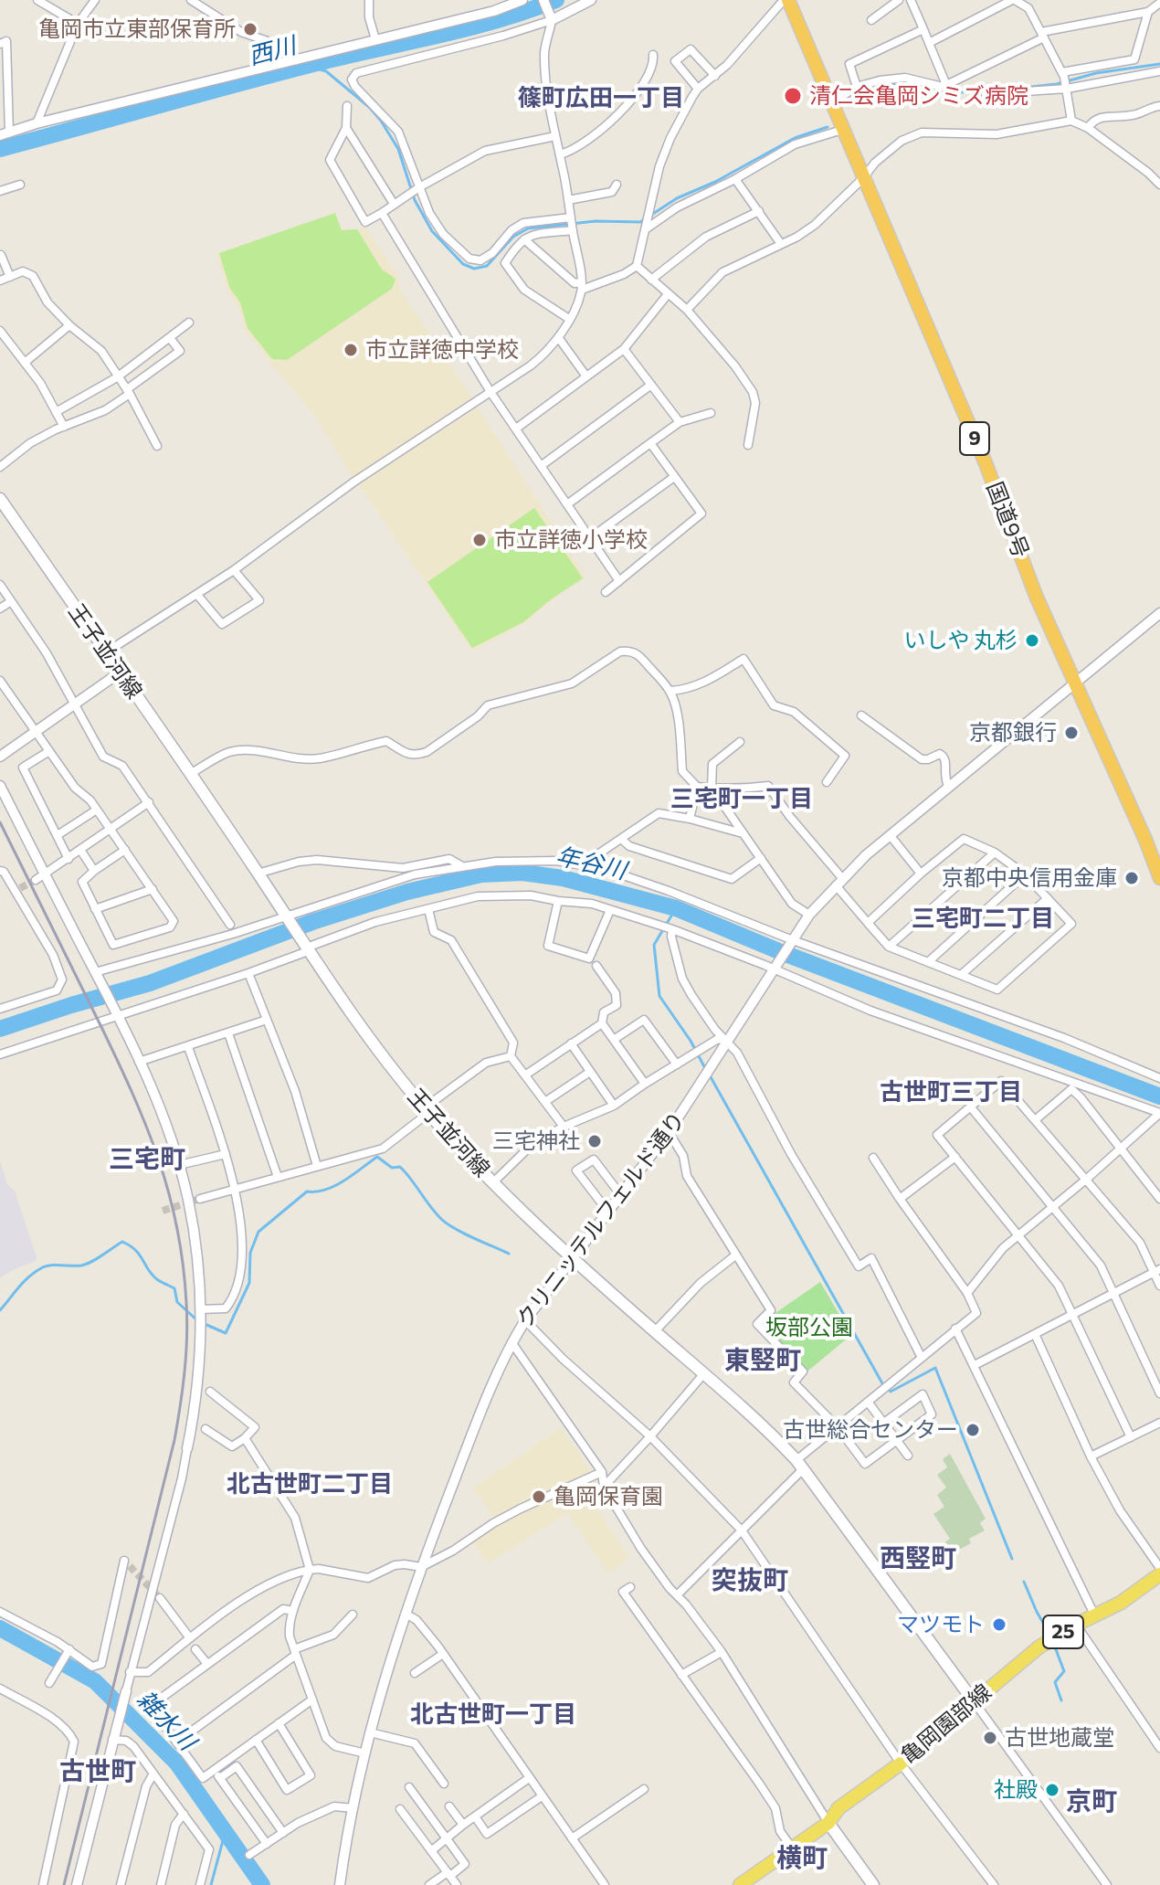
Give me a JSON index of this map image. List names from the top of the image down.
{
  "streets": {
    "highway": ["9", "国道9号"],
    "main road": ["王子並河線", "25", "亀岡園部線"],
    "street": ["クリニッテルフェルド通り"]
  },
  "crossings": [
    ["国道9号", "クリニッテルフェルド通り"],
    ["王子並河線", "クリニッテルフェルド通り"],
    ["王子並河線", "亀岡園部線"]
  ],
  "districts": [
    "篠町広田一丁目",
    "三宅町一丁目",
    "三宅町二丁目",
    "古世町三丁目",
    "三宅町",
    "東竪町",
    "北古世町二丁目",
    "西竪町",
    "突抜町",
    "北古世町一丁目",
    "古世町",
    "京町",
    "横町"
  ],
  "water": ["西川", "年谷川", "雑水川"],
  "parks": ["坂部公園"],
  "places": [
    "亀岡市立東部保育所",
    "清仁会亀岡シミズ病院",
    "市立詳徳中学校",
    "市立詳徳小学校",
    "いしや 丸杉",
    "京都銀行",
    "京都中央信用金庫",
    "三宅神社",
    "古世総合センター",
    "亀岡保育園",
    "マツモト",
    "古世地蔵堂",
    "社殿"
  ]
}
